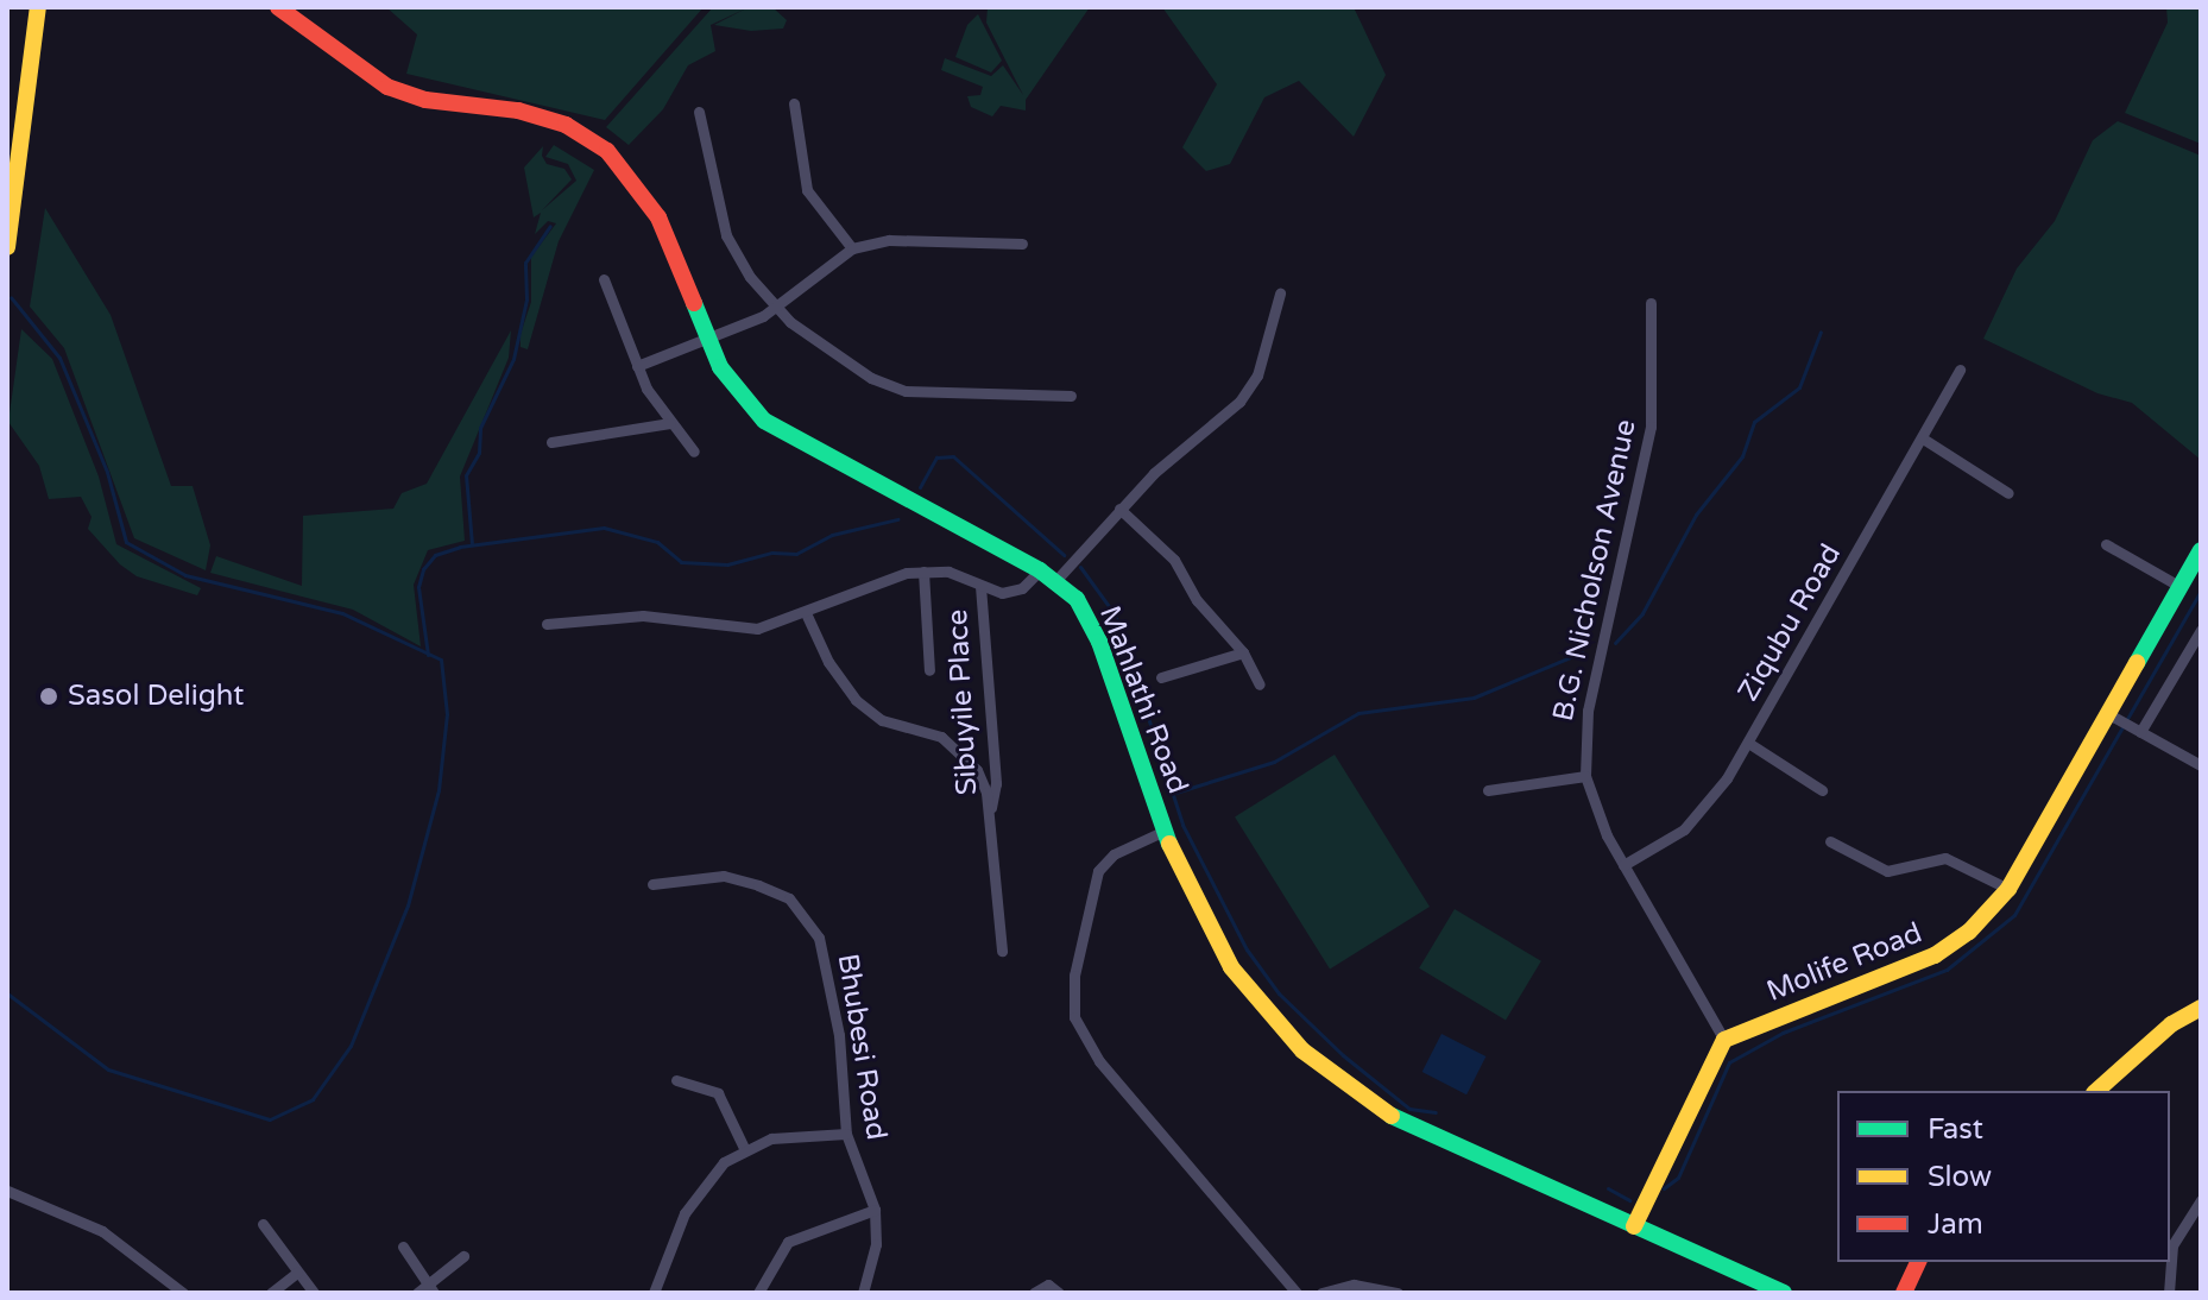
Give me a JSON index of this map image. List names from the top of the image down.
{
  "streets": {
    "street": [
      "B.G. Nicholson Avenue",
      "Ziqubu Road",
      "Mahlathi Road",
      "Sibuyile Place",
      "Molife Road",
      "Bhubesi Road"
    ]
  },
  "crossings": [
    ["B.G. Nicholson Avenue", "Ziqubu Road"],
    ["B.G. Nicholson Avenue", "Molife Road"]
  ],
  "places": ["Sasol Delight"],
  "legend": ["Fast", "Slow", "Jam"]
}
